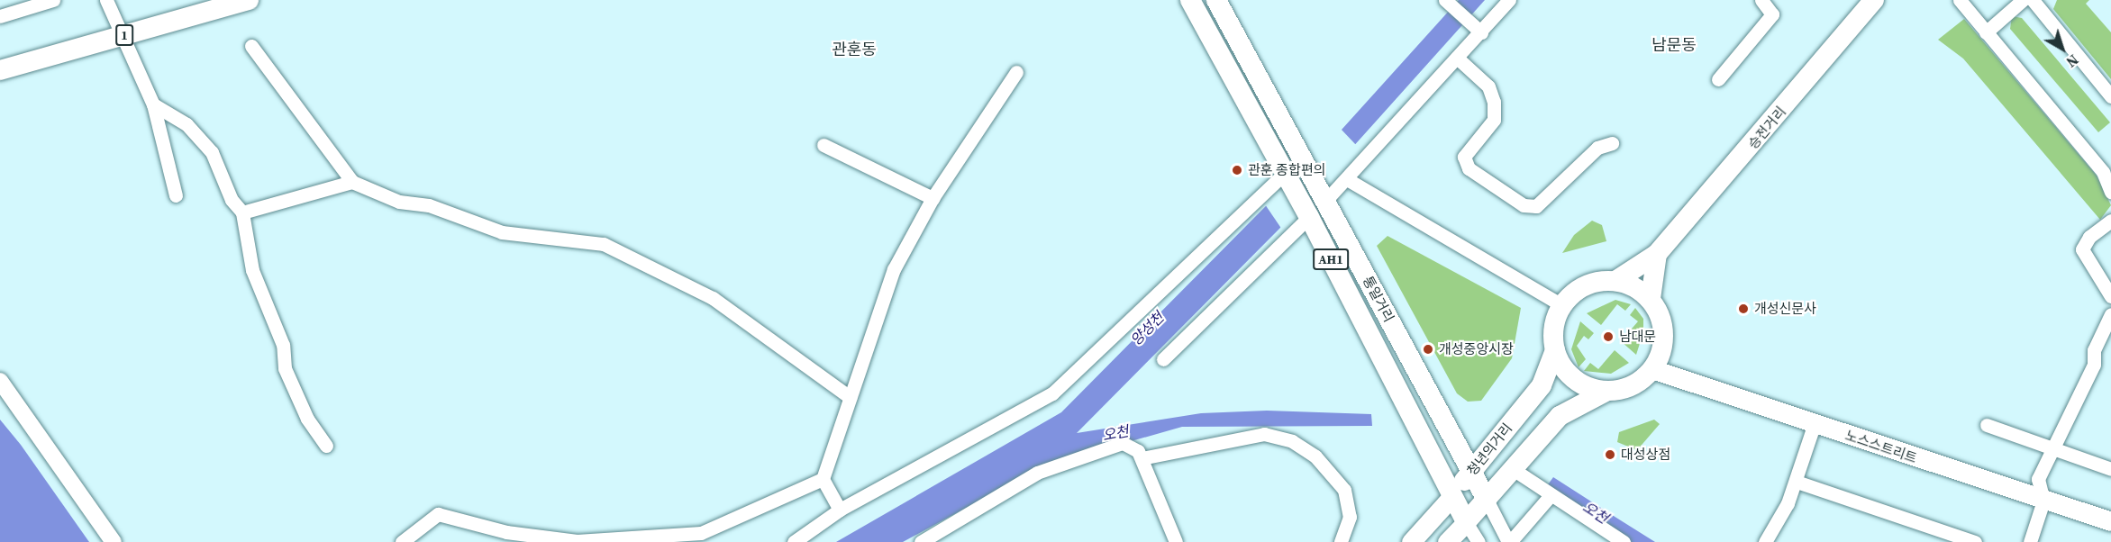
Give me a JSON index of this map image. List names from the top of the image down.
{
  "streets": {
    "main road": [
      "1",
      "승전거리",
      "AH1",
      "통일거리",
      "노스스트리트",
      "청년의거리"
    ]
  },
  "crossings": [
    ["통일거리", "청년의거리"],
    ["노스스트리트", "청년의거리"]
  ],
  "districts": ["남문동", "관훈동"],
  "water": ["양성천", "오천"],
  "places": [
    "관훈 종합편의",
    "개성신문사",
    "남대문",
    "개성중앙시장",
    "대성상점"
  ],
  "north": "bottom right"
}
